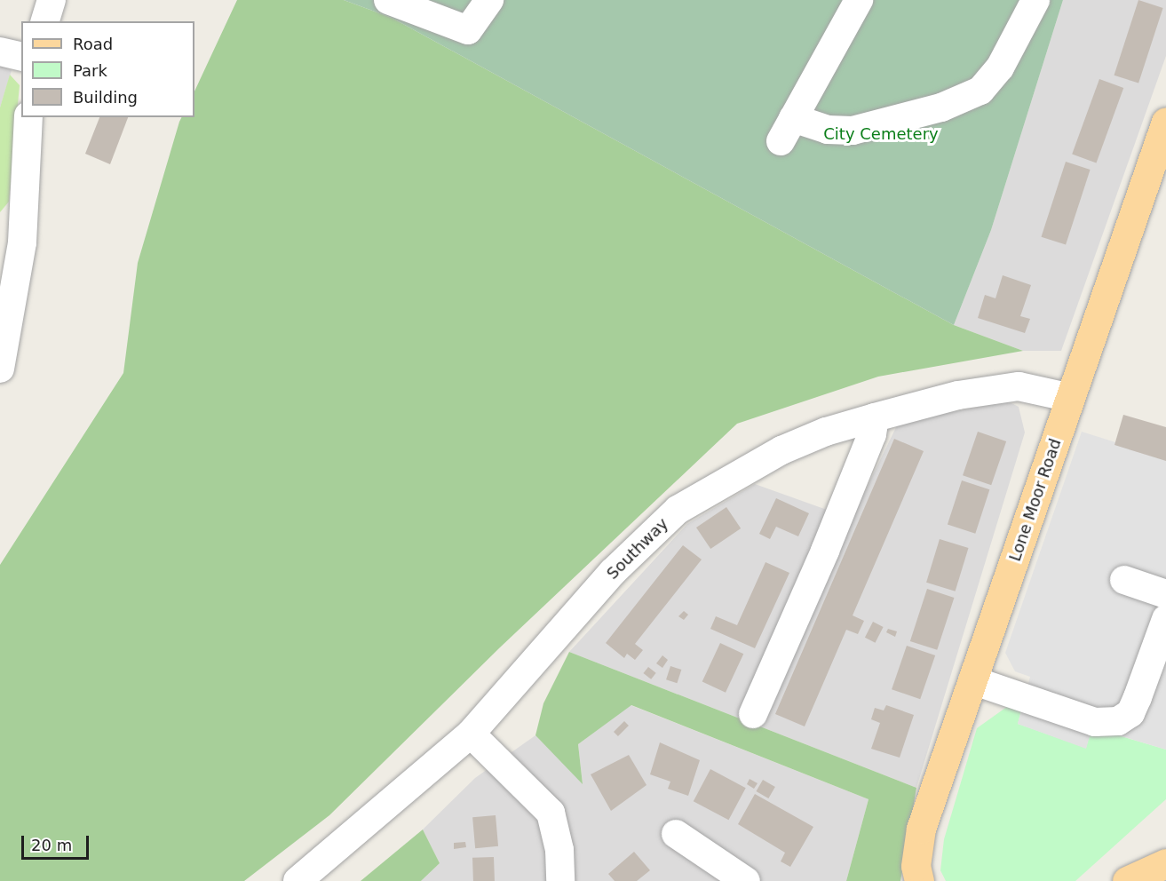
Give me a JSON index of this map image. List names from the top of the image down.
{
  "streets": {
    "main road": ["Lone Moor Road"],
    "street": ["Southway"]
  },
  "crossings": [
    ["Lone Moor Road", "Southway"]
  ],
  "parks": ["City Cemetery"],
  "legend": ["Road", "Park", "Building"],
  "scale_bar": "20 m"
}
